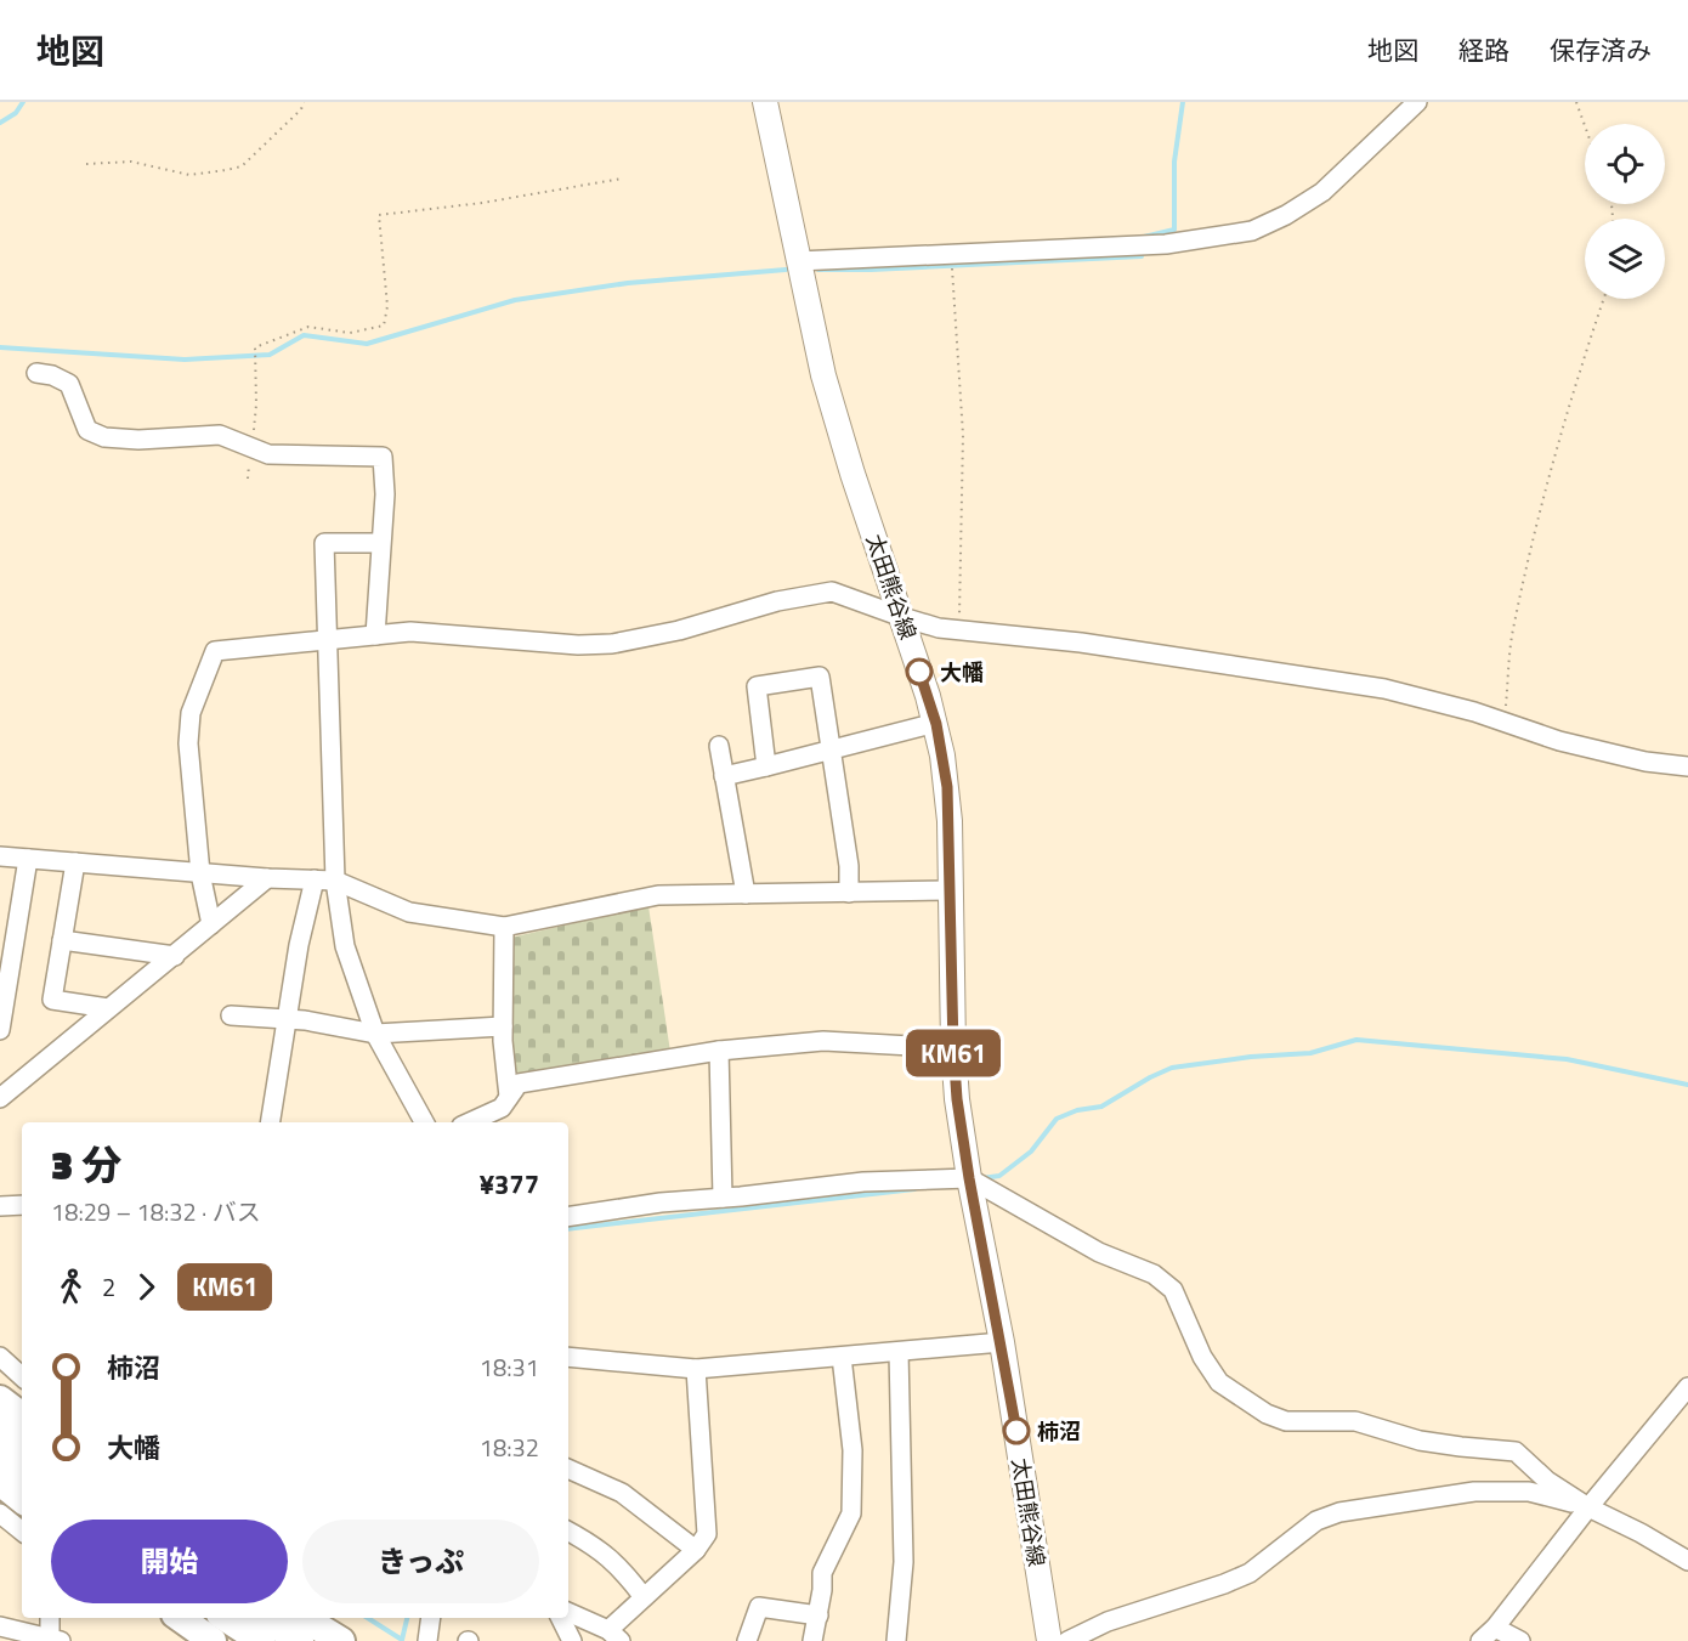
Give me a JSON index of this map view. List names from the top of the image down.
{
  "streets": {
    "main road": ["太田熊谷線"]
  },
  "places": ["大幡", "柿沼"],
  "lines": ["bus line KM61"],
  "page": {
    "header": "地図",
    "nav": ["地図", "経路", "保存済み"],
    "on_map": "KM61",
    "heading": ["3 分", "18:29 – 18:32 · バス", "¥377"],
    "legs": ["2", "KM61"],
    "list": [
      {
        "name": "柿沼",
        "value": "18:31"
      },
      {
        "name": "大幡",
        "value": "18:32"
      }
    ],
    "buttons": ["開始", "きっぷ"]
  }
}
